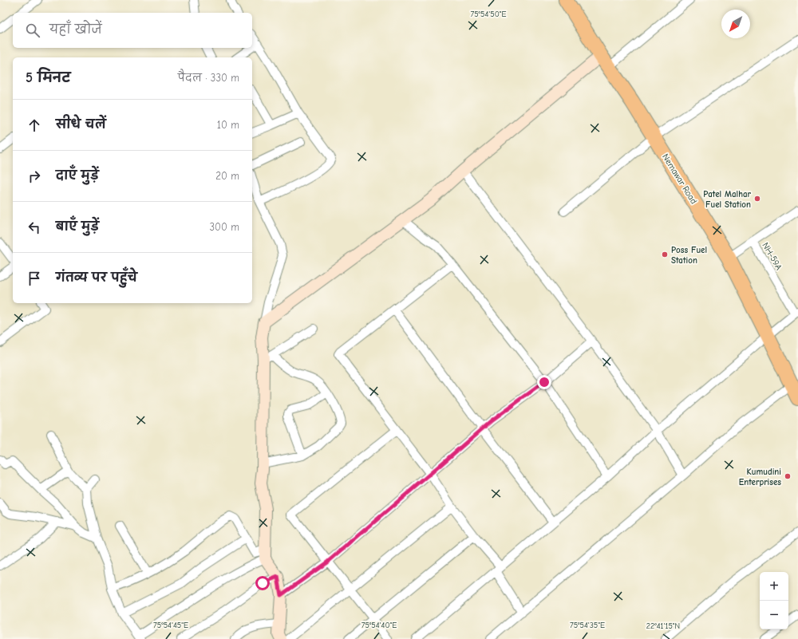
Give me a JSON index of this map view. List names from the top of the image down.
{
  "streets": {
    "highway": ["Nemawar Road"],
    "street": ["NH-59A"]
  },
  "places": ["Patel Malhar Fuel Station", "Poss Fuel Station", "Kumudini Enterprises"],
  "north": "bottom left",
  "page": {
    "search": "यहाँ खोजें",
    "heading": ["5 मिनट", "पैदल · 330 m"],
    "list": [
      ["सीधे चलें", "10 m"],
      ["दाएँ मुड़ें", "20 m"],
      ["बाएँ मुड़ें", "300 m"],
      "गंतव्य पर पहुँचे"
    ],
    "map_buttons": ["+", "−"]
  },
  "coordinates": [
    "75°54'50\"E",
    "75°54'45\"E",
    "75°54'40\"E",
    "75°54'35\"E",
    "22°41'15\"N"
  ]
}
